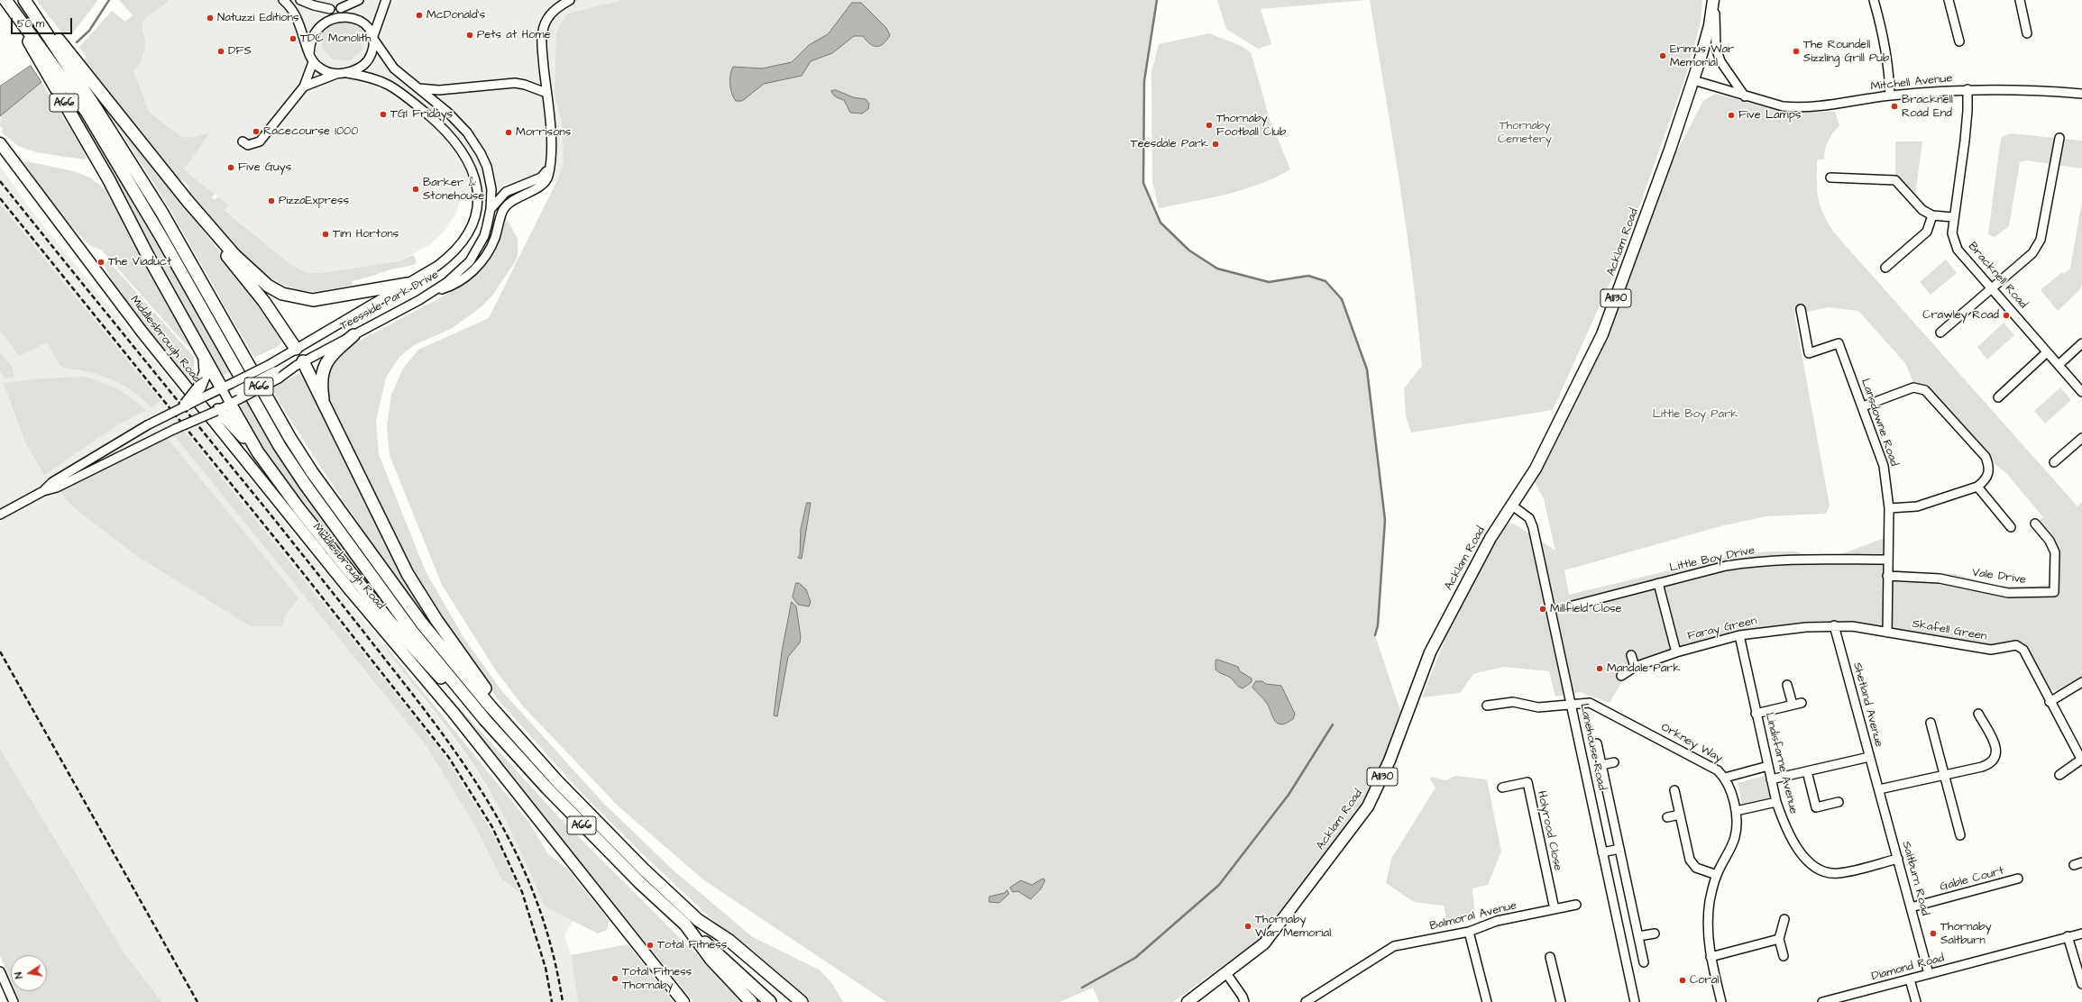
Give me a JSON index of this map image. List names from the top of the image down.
{
  "streets": {
    "highway": ["A66"],
    "main road": ["Acklam Road", "A1130", "Middlesbrough Road"],
    "street": [
      "Mitchell Avenue",
      "Bracknell Road",
      "Teesside Park Drive",
      "Lansdowne Road",
      "Little Boy Drive",
      "Vale Drive",
      "Faray Green",
      "Skafell Green",
      "Shetland Avenue",
      "Orkney Way",
      "Lanehouse Road",
      "Lindisfarne Avenue",
      "Holyrood Close",
      "Saltburn Road",
      "Gable Court",
      "Balmoral Avenue",
      "Diamond Road"
    ]
  },
  "crossings": [
    ["Mitchell Avenue", "Acklam Road"],
    ["Mitchell Avenue", "Bracknell Road"],
    ["Mitchell Avenue", "A1130"],
    ["A66", "Teesside Park Drive"],
    ["Acklam Road", "A1130"],
    ["Acklam Road", "Lanehouse Road"],
    ["Lansdowne Road", "Little Boy Drive"],
    ["Lansdowne Road", "Vale Drive"],
    ["Lansdowne Road", "Skafell Green"],
    ["Faray Green", "Skafell Green"],
    ["Faray Green", "Shetland Avenue"],
    ["Faray Green", "Lindisfarne Avenue"],
    ["Skafell Green", "Shetland Avenue"],
    ["Shetland Avenue", "Saltburn Road"],
    ["Orkney Way", "Lanehouse Road"],
    ["Lindisfarne Avenue", "Saltburn Road"],
    ["Holyrood Close", "Balmoral Avenue"],
    ["Saltburn Road", "Gable Court"],
    ["Saltburn Road", "Diamond Road"]
  ],
  "parks": ["Thornaby Cemetery", "Little Boy Park"],
  "places": [
    "McDonald's",
    "Natuzzi Editions",
    "Pets at Home",
    "TDC Monolith",
    "DFS",
    "The Roundell Sizzling Grill Pub",
    "Erimus War Memorial",
    "Bracknell Road End",
    "TGI Fridays",
    "Five Lamps",
    "Thornaby Football Club",
    "Racecourse 1000",
    "Morrisons",
    "Teesdale Park",
    "Five Guys",
    "Barker & Stonehouse",
    "PizzaExpress",
    "Tim Hortons",
    "The Viaduct",
    "Crawley Road",
    "Millfield Close",
    "Mandale Park",
    "Thornaby War Memorial",
    "Thornaby Saltburn",
    "Total Fitness",
    "Total Fitness Thornaby",
    "Coral"
  ],
  "scale_bar": "50 m",
  "north": "left"
}
